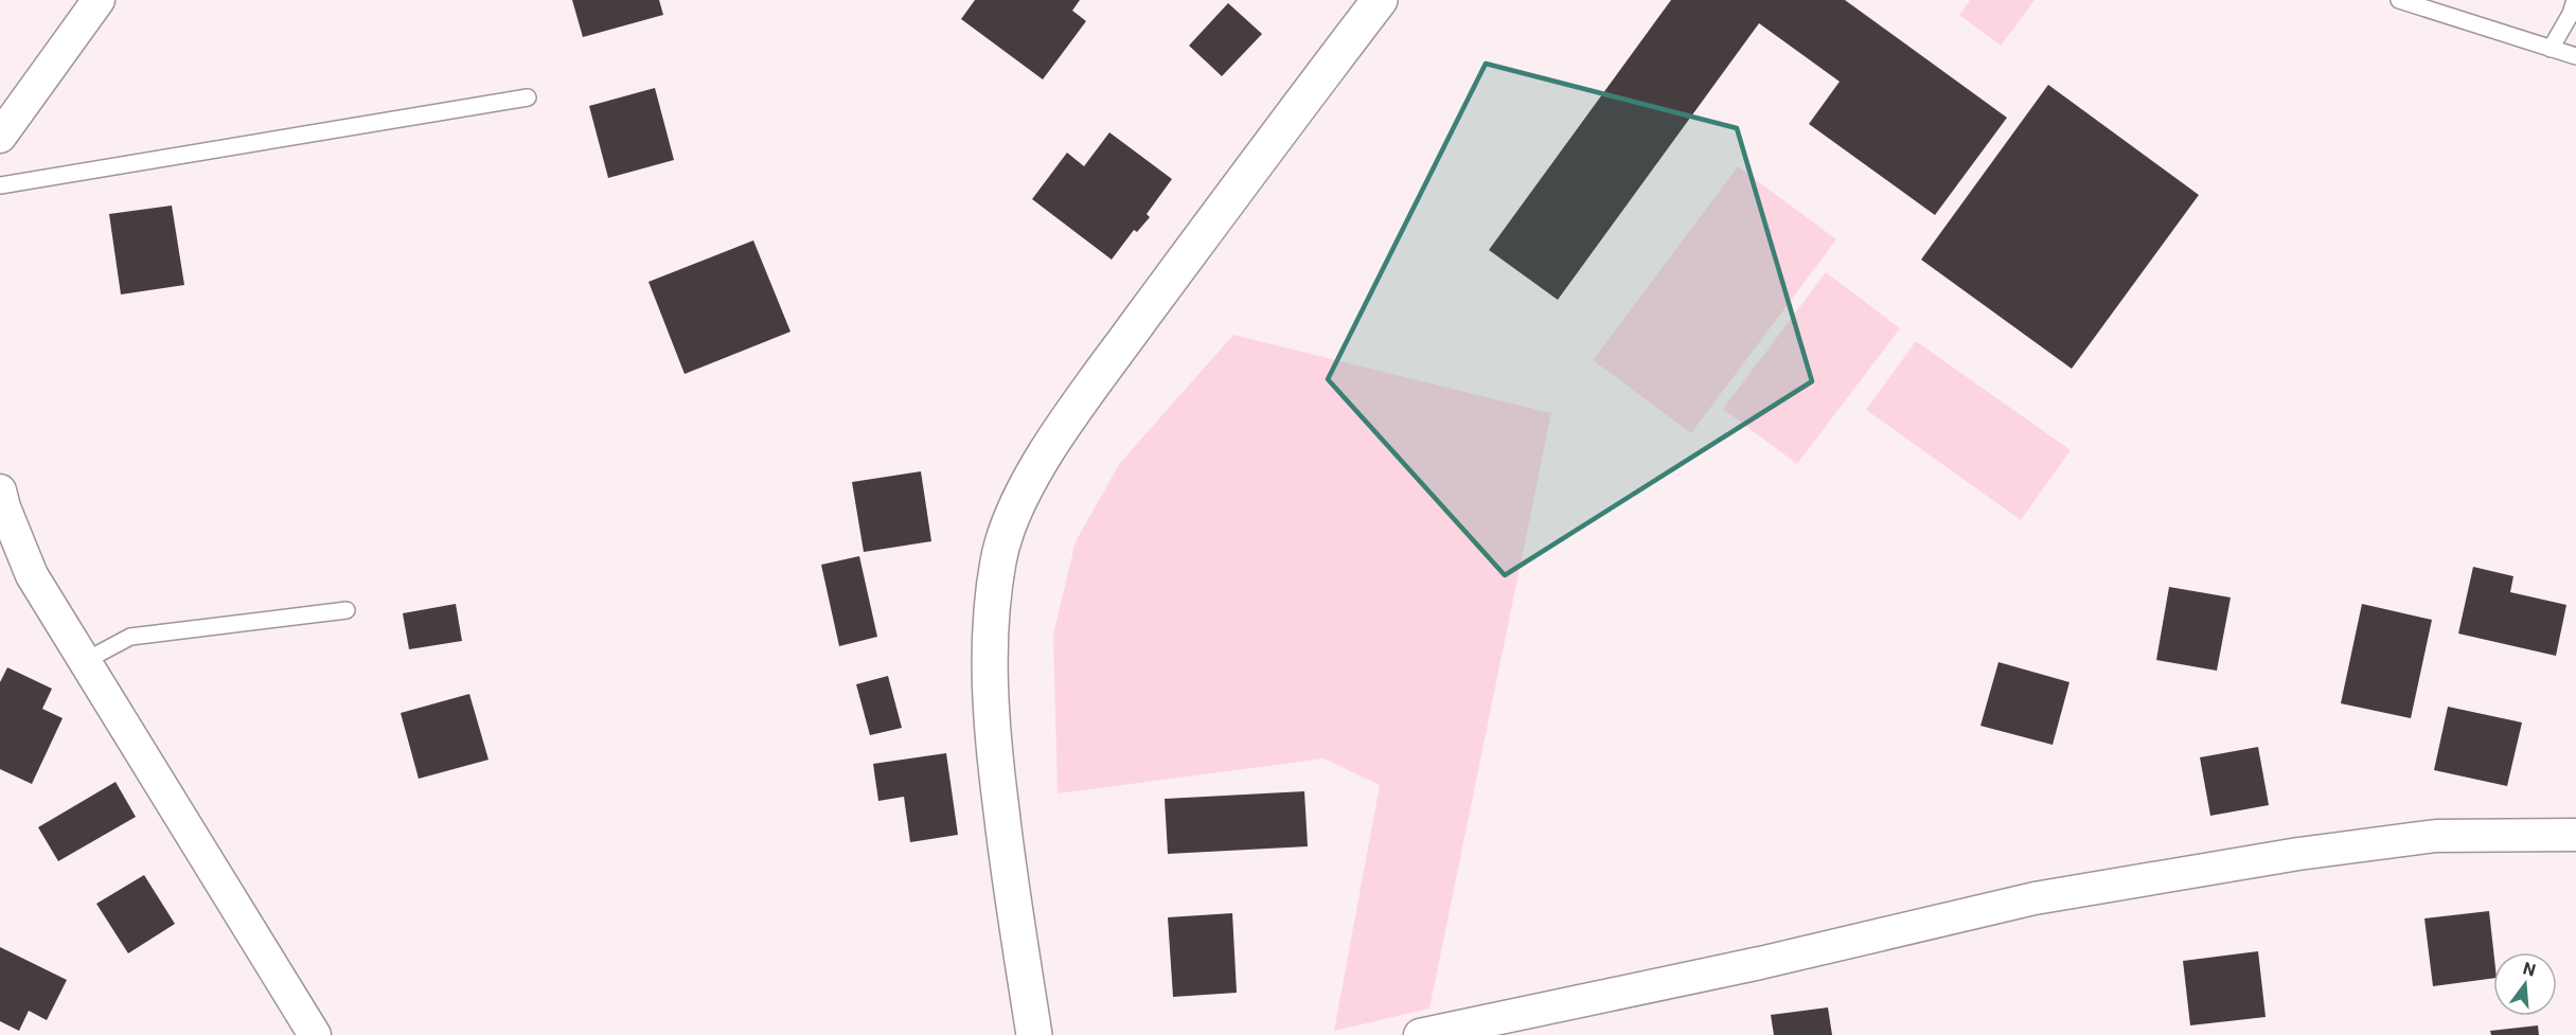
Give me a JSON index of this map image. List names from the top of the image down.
{
  "north": "top"
}
